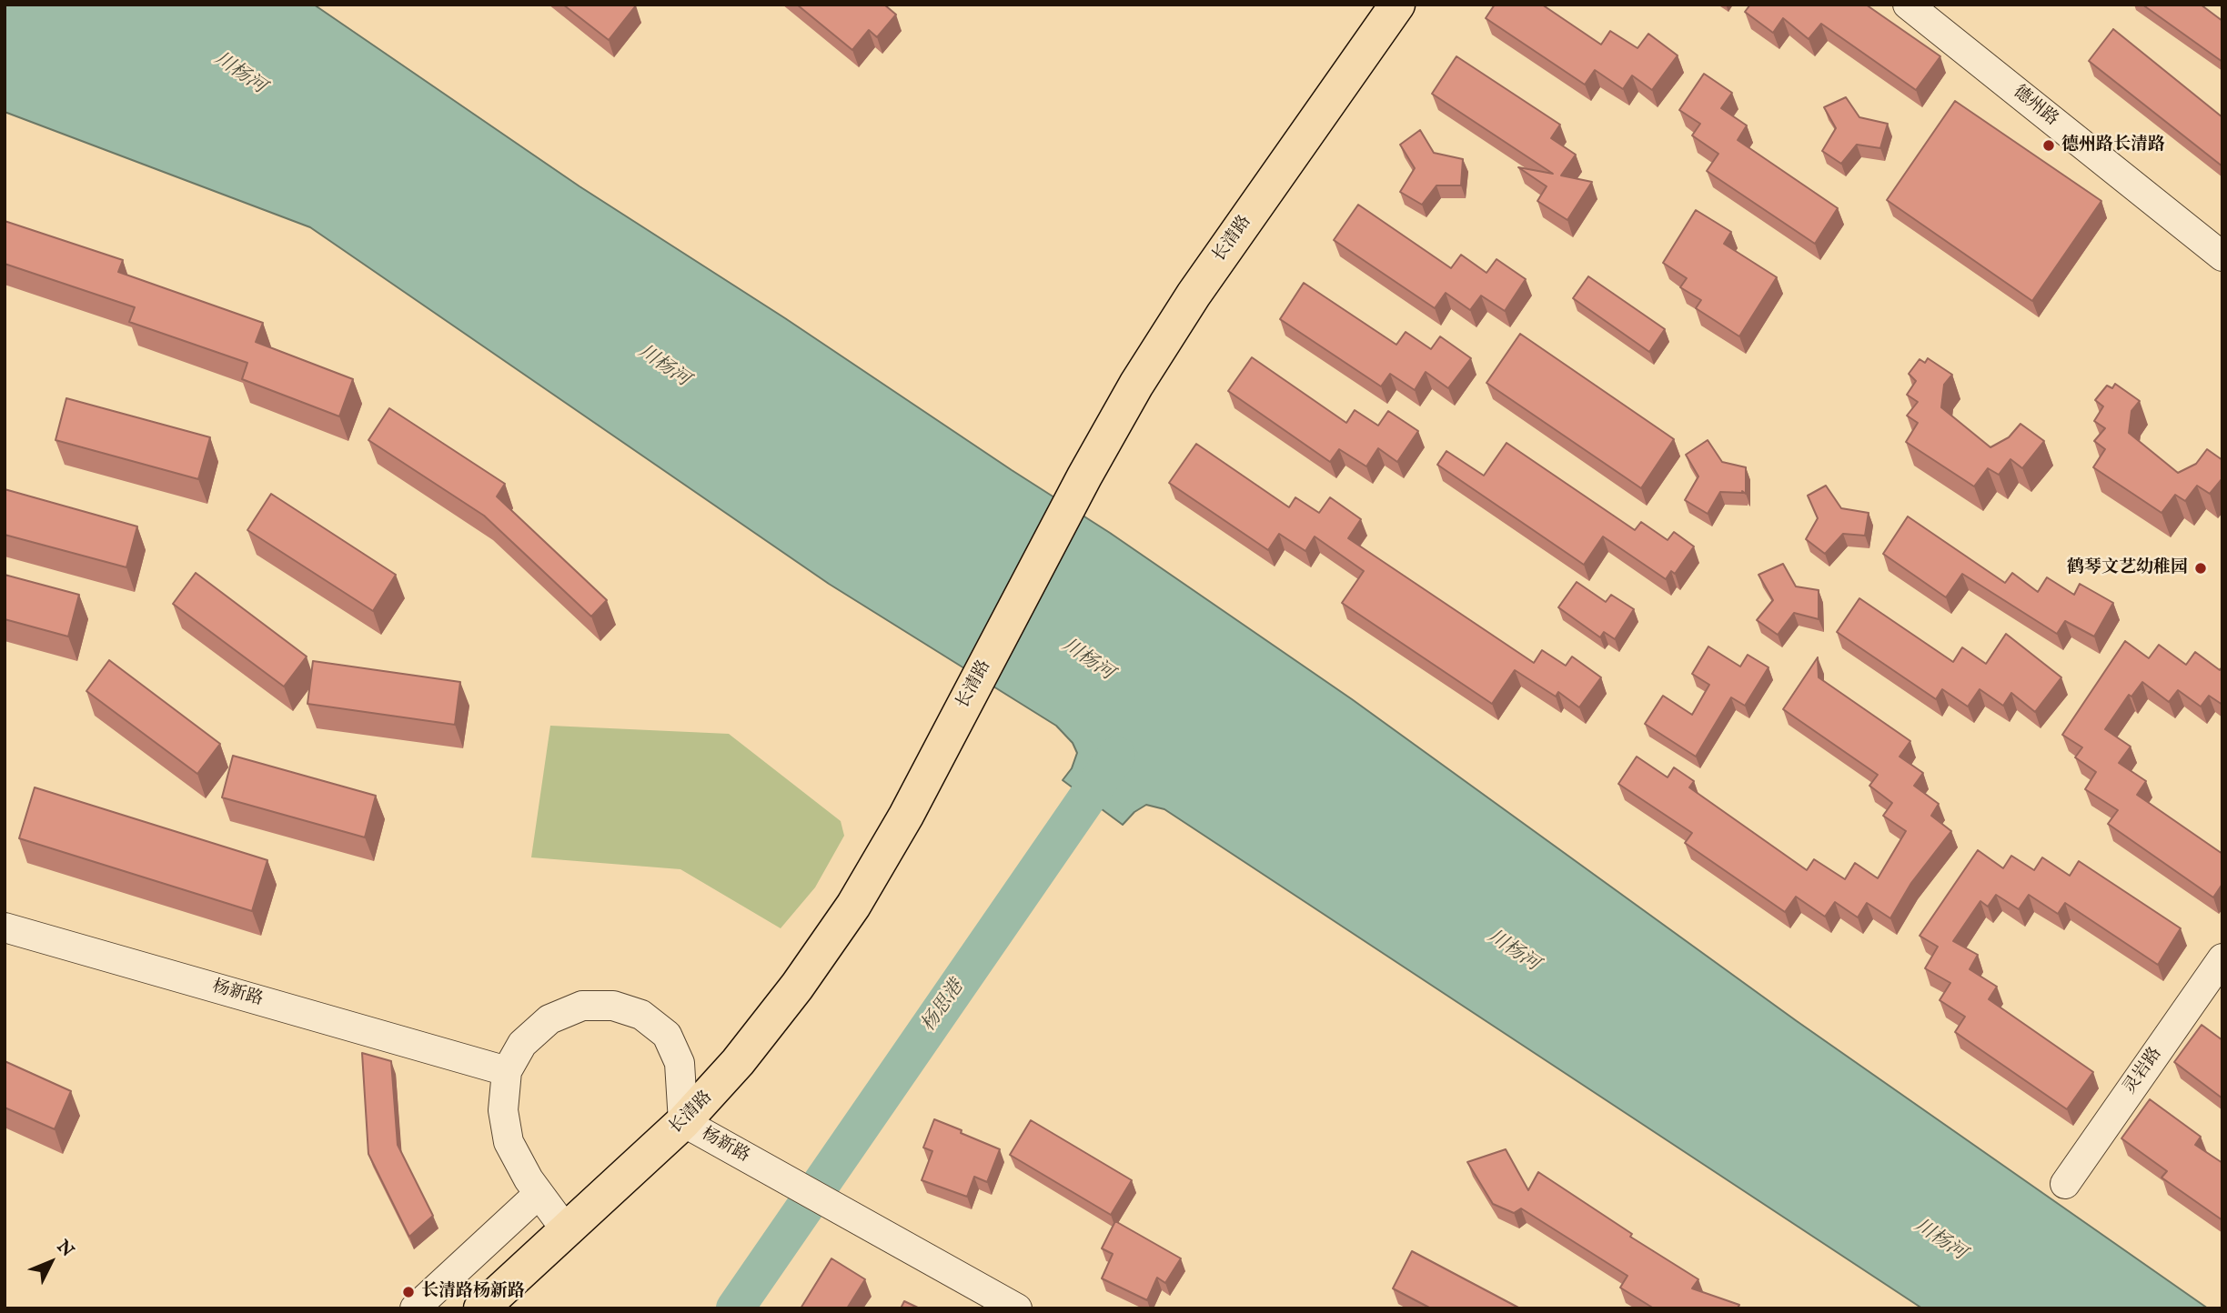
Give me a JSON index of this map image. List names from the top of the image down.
{
  "streets": {
    "main road": ["长清路"],
    "street": ["德州路", "杨新路", "灵岩路"]
  },
  "crossings": [
    ["长清路", "杨新路"]
  ],
  "water": ["川杨河", "杨思港"],
  "places": ["德州路长清路", "鹤琴文艺幼稚园", "长清路杨新路"],
  "north": "top right"
}
